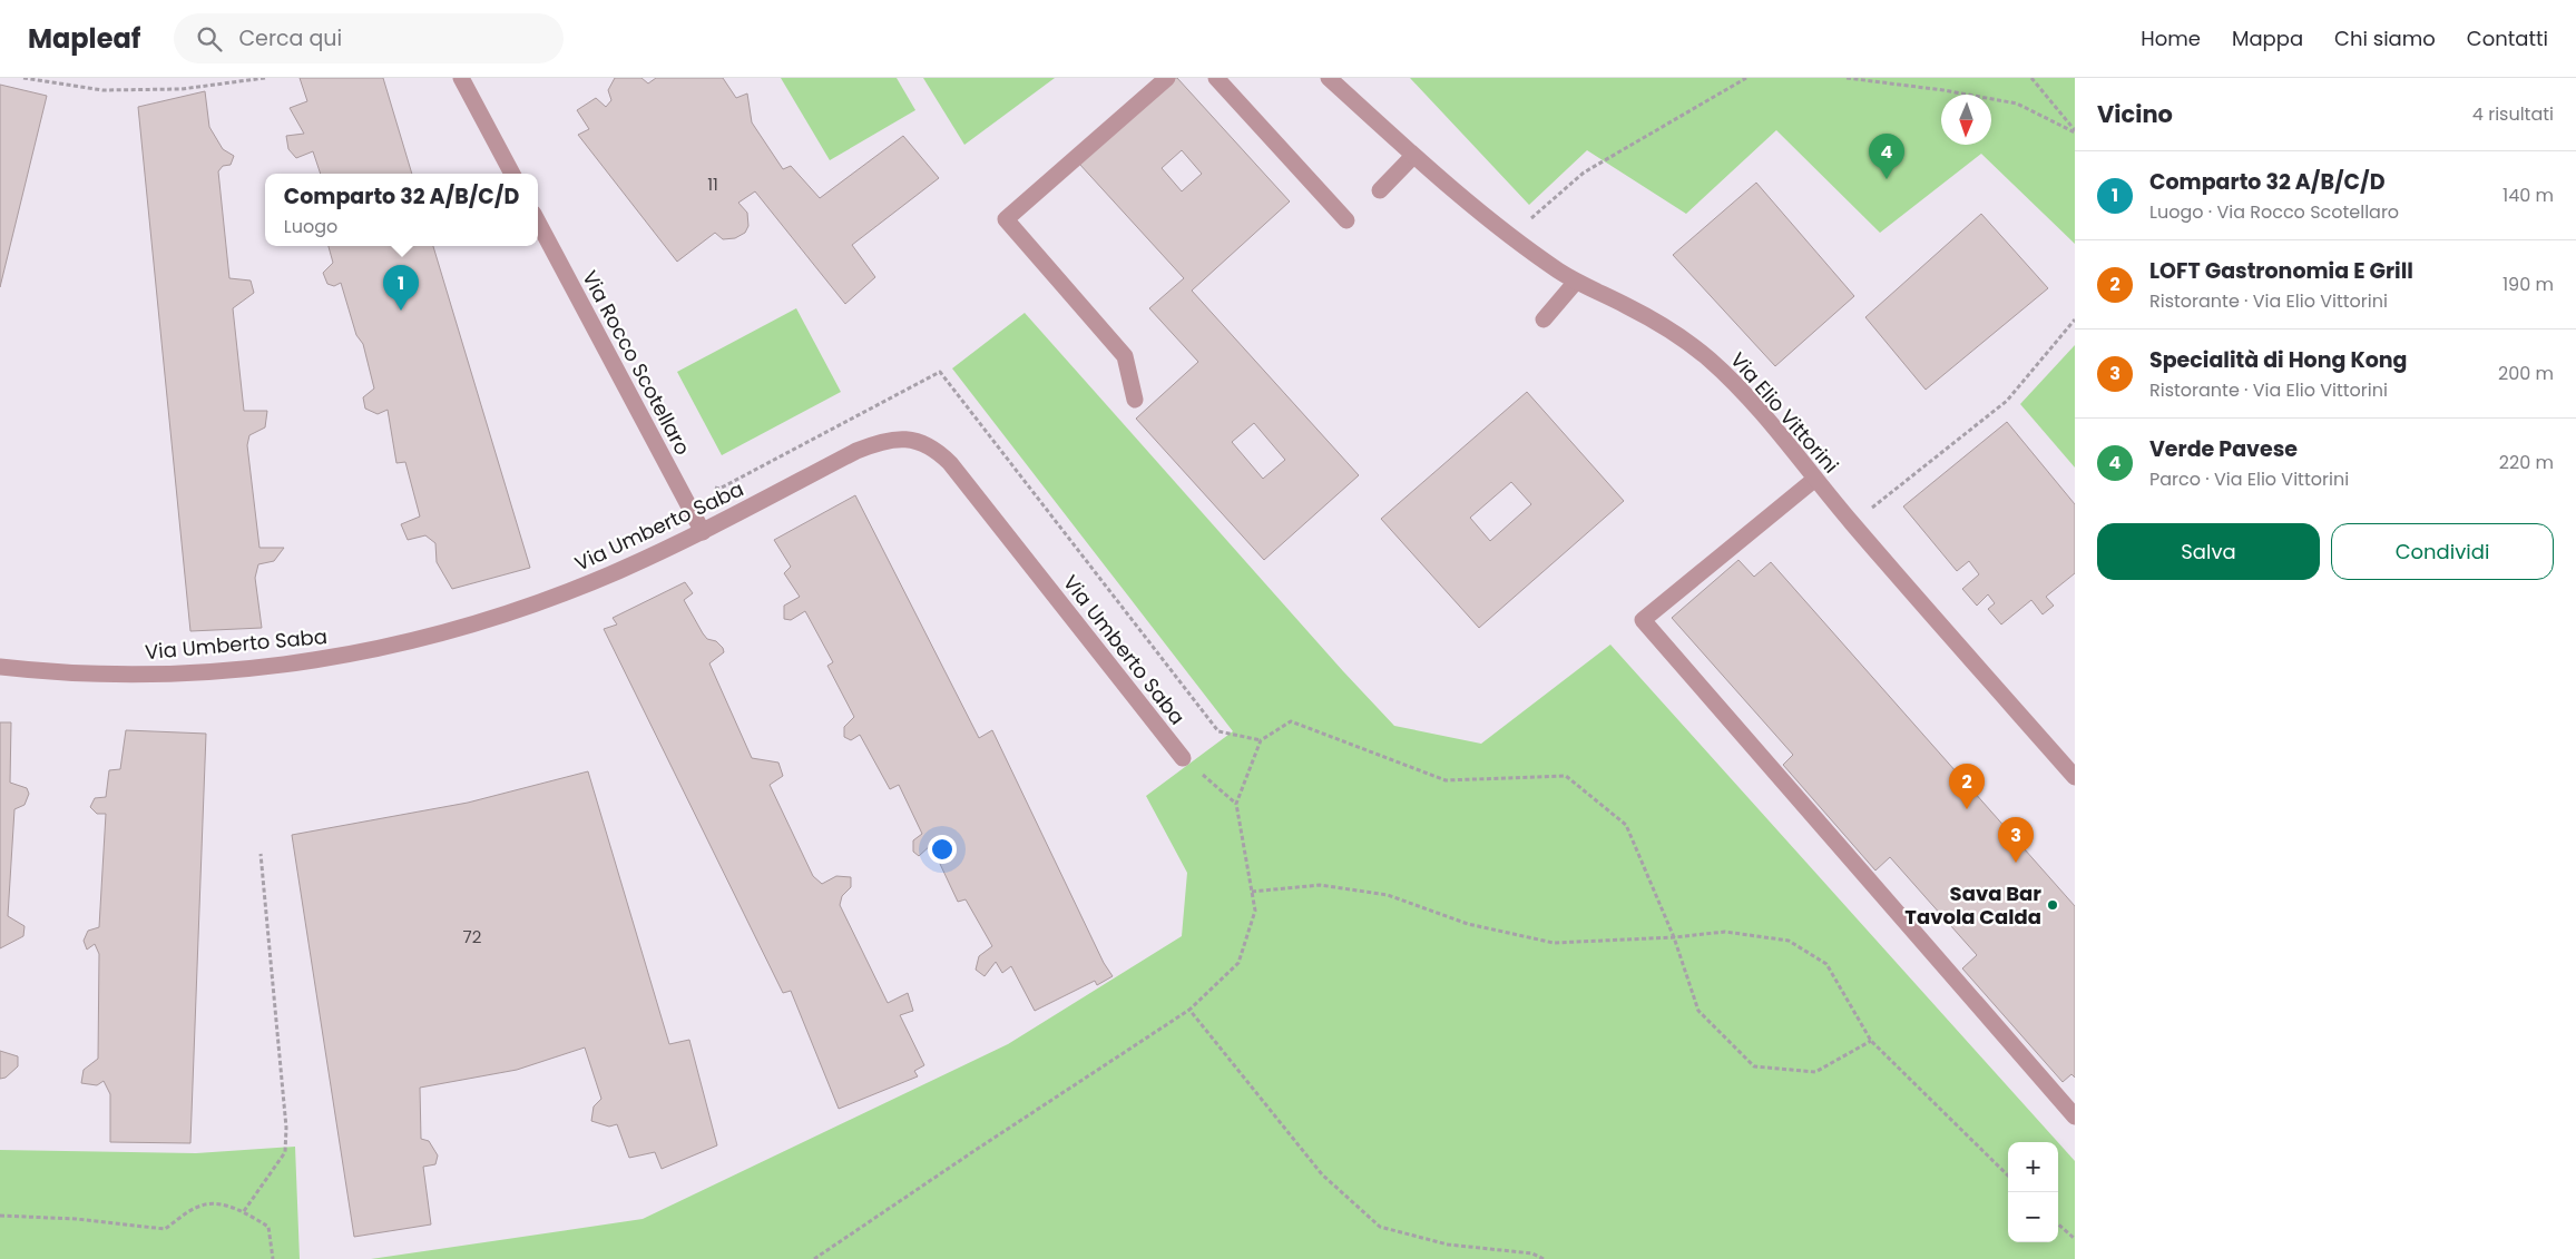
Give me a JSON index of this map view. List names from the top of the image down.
{
  "streets": {
    "street": ["Via Rocco Scotellaro", "Via Elio Vittorini", "Via Umberto Saba"]
  },
  "crossings": [
    ["Via Rocco Scotellaro", "Via Umberto Saba"]
  ],
  "places": ["Sava Bar Tavola Calda"],
  "house_numbers": ["11", "72"],
  "north": "bottom",
  "page": {
    "header": "Mapleaf",
    "search": "Cerca qui",
    "nav": [
      "Home",
      "Mappa",
      "Chi siamo",
      "Contatti"
    ],
    "heading": ["Vicino", "4 risultati"],
    "pins": [
      "4",
      "1",
      "2",
      "3"
    ],
    "list": [
      {
        "mark": "1",
        "name": "Comparto 32 A/B/C/D",
        "note": "Luogo · Via Rocco Scotellaro",
        "value": "140 m"
      },
      {
        "mark": "2",
        "name": "LOFT Gastronomia E Grill",
        "note": "Ristorante · Via Elio Vittorini",
        "value": "190 m"
      },
      {
        "mark": "3",
        "name": "Specialità di Hong Kong",
        "note": "Ristorante · Via Elio Vittorini",
        "value": "200 m"
      },
      {
        "mark": "4",
        "name": "Verde Pavese",
        "note": "Parco · Via Elio Vittorini",
        "value": "220 m"
      }
    ],
    "popup": ["Comparto 32 A/B/C/D", "Luogo"],
    "buttons": ["Salva", "Condividi"],
    "map_buttons": ["+", "−"]
  }
}
